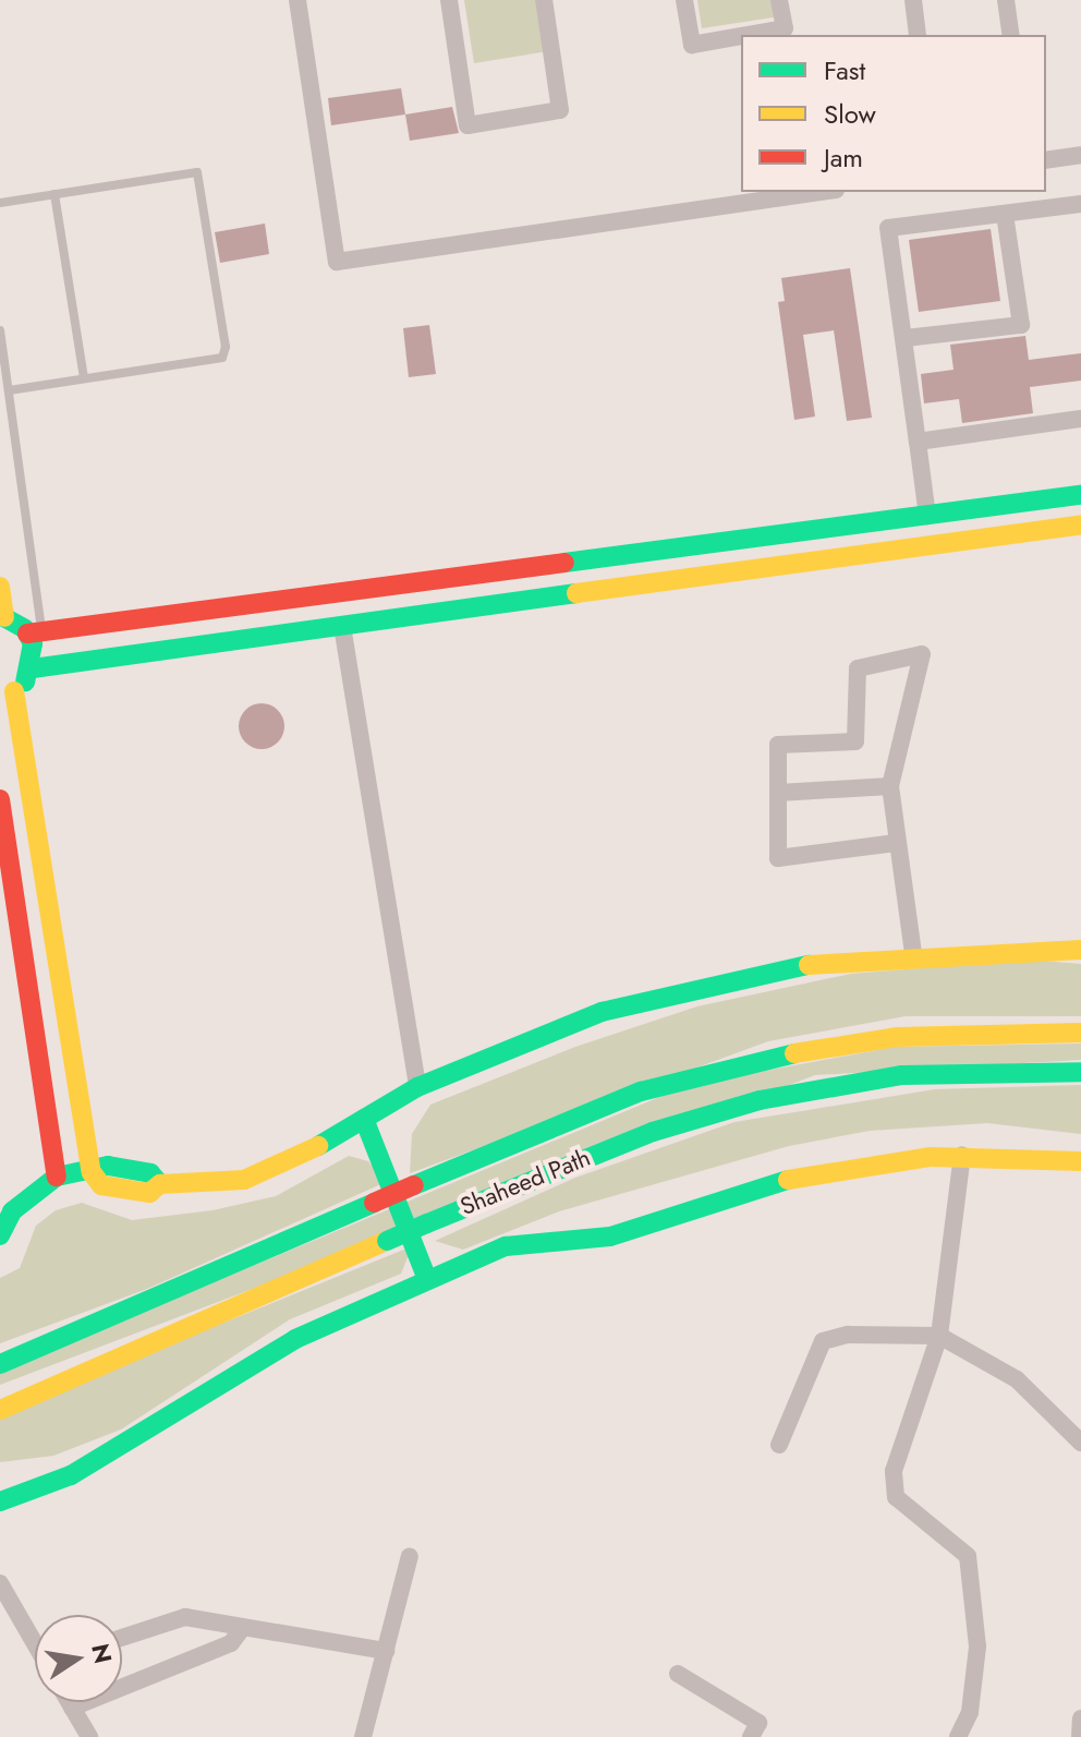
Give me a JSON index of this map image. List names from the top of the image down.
{
  "streets": {
    "main road": ["Shaheed Path"]
  },
  "legend": ["Fast", "Slow", "Jam"],
  "north": "right"
}
